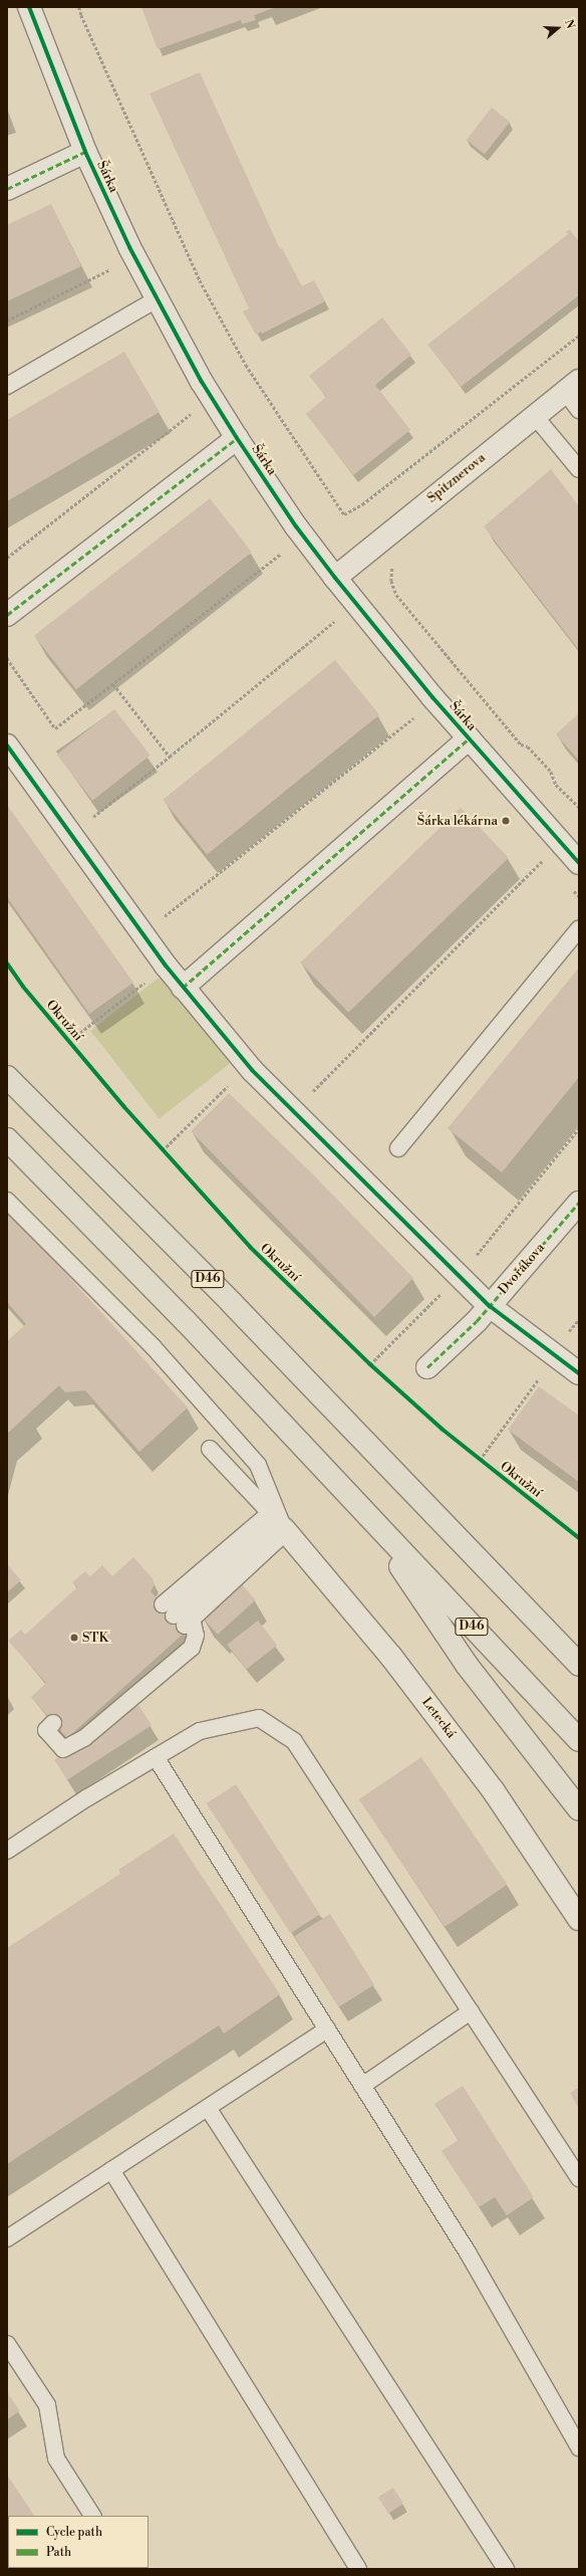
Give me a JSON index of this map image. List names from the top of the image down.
{
  "streets": {
    "highway": ["D46"],
    "street": [
      "Šárka",
      "Spitznerova",
      "Dvořákova",
      "Letecká"
    ],
    "cycle path": ["Okružní"]
  },
  "crossings": [
    ["Šárka", "Spitznerova"]
  ],
  "places": ["Šárka lékárna", "STK"],
  "legend": ["Cycle path", "Path"],
  "north": "right"
}
